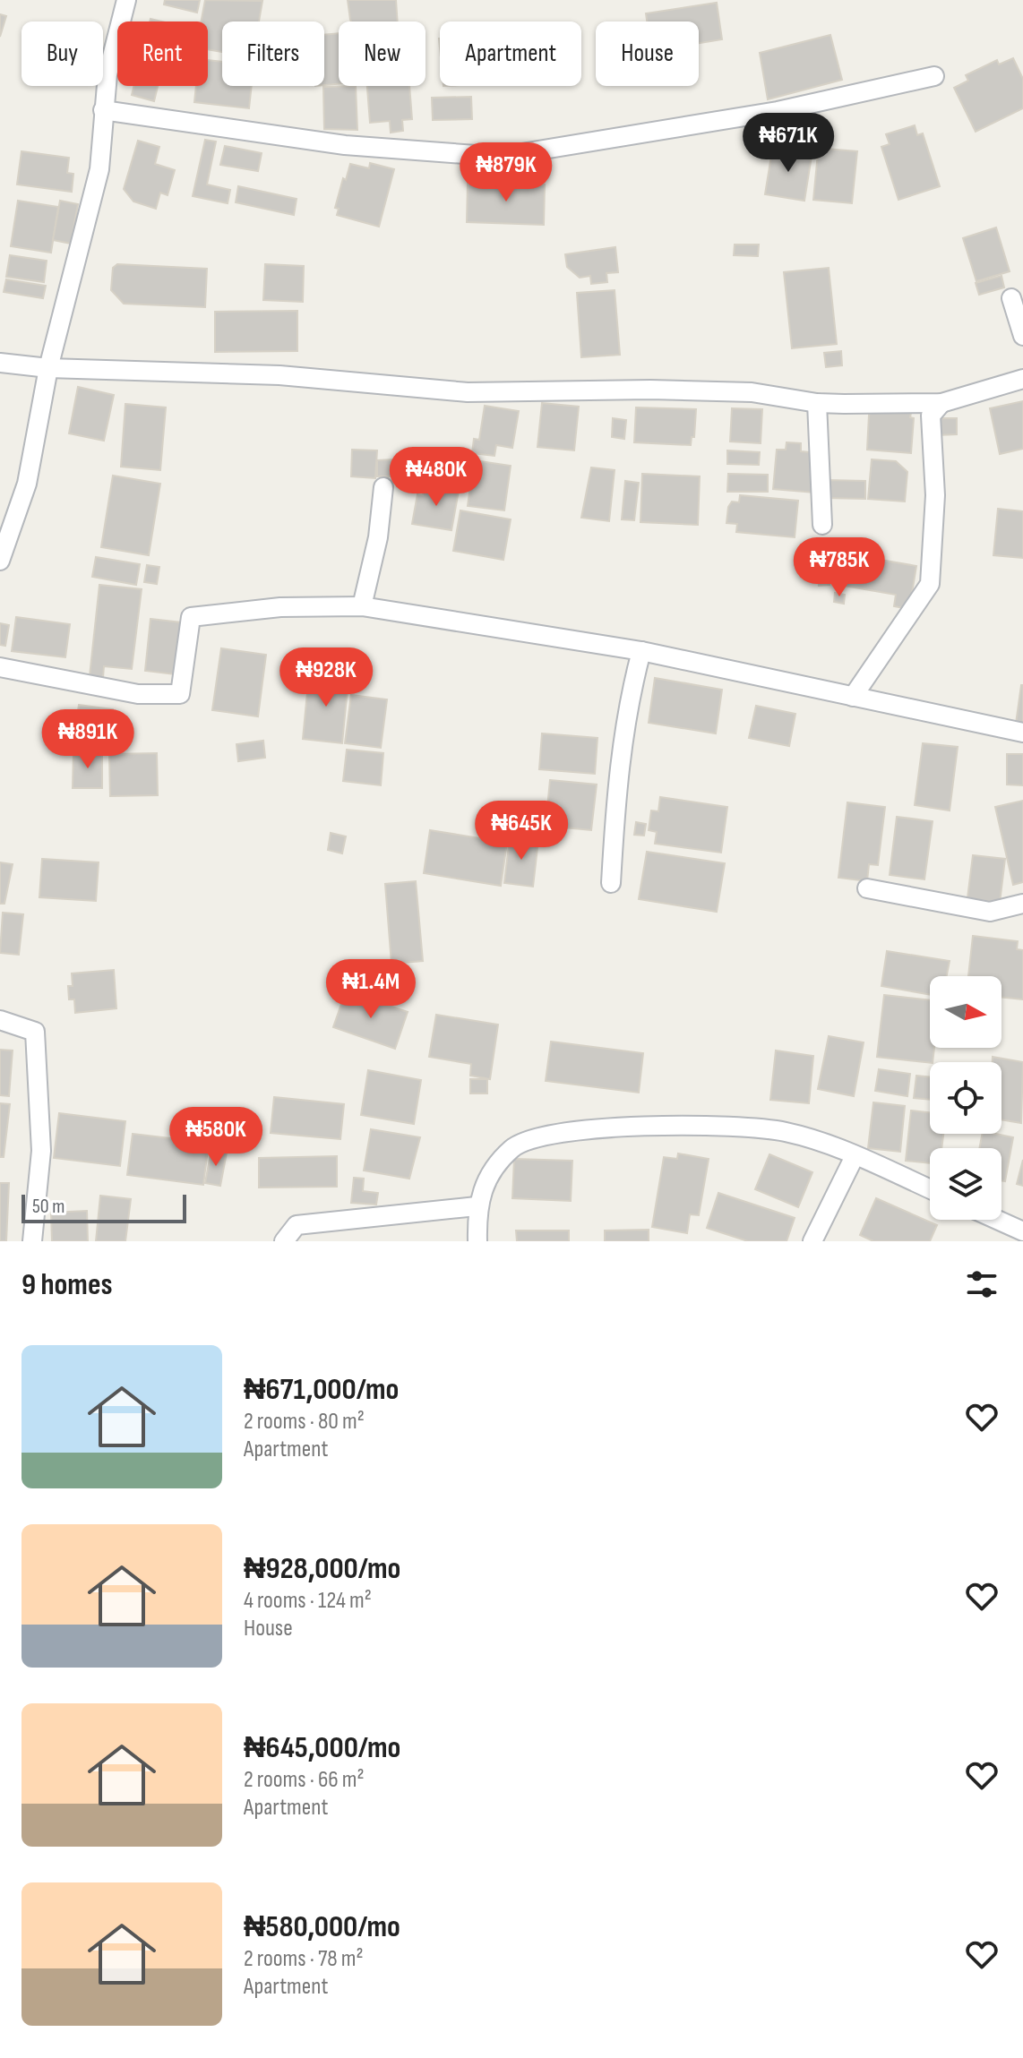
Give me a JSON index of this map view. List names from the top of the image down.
{
  "scale_bar": "50 m",
  "north": "right",
  "page": {
    "chip": [
      "Buy",
      "Rent",
      "Filters",
      "New",
      "Apartment",
      "House"
    ],
    "price": [
      "₦671K",
      "₦879K",
      "₦480K",
      "₦785K",
      "₦928K",
      "₦891K",
      "₦645K",
      "₦1.4M",
      "₦580K"
    ],
    "scale": "50 m",
    "heading": "9 homes",
    "list": [
      {
        "name": "₦671,000/mo",
        "note": "2 rooms · 80 m² · Apartment"
      },
      {
        "name": "₦928,000/mo",
        "note": "4 rooms · 124 m² · House"
      },
      {
        "name": "₦645,000/mo",
        "note": "2 rooms · 66 m² · Apartment"
      },
      {
        "name": "₦580,000/mo",
        "note": "2 rooms · 78 m² · Apartment"
      }
    ]
  }
}
